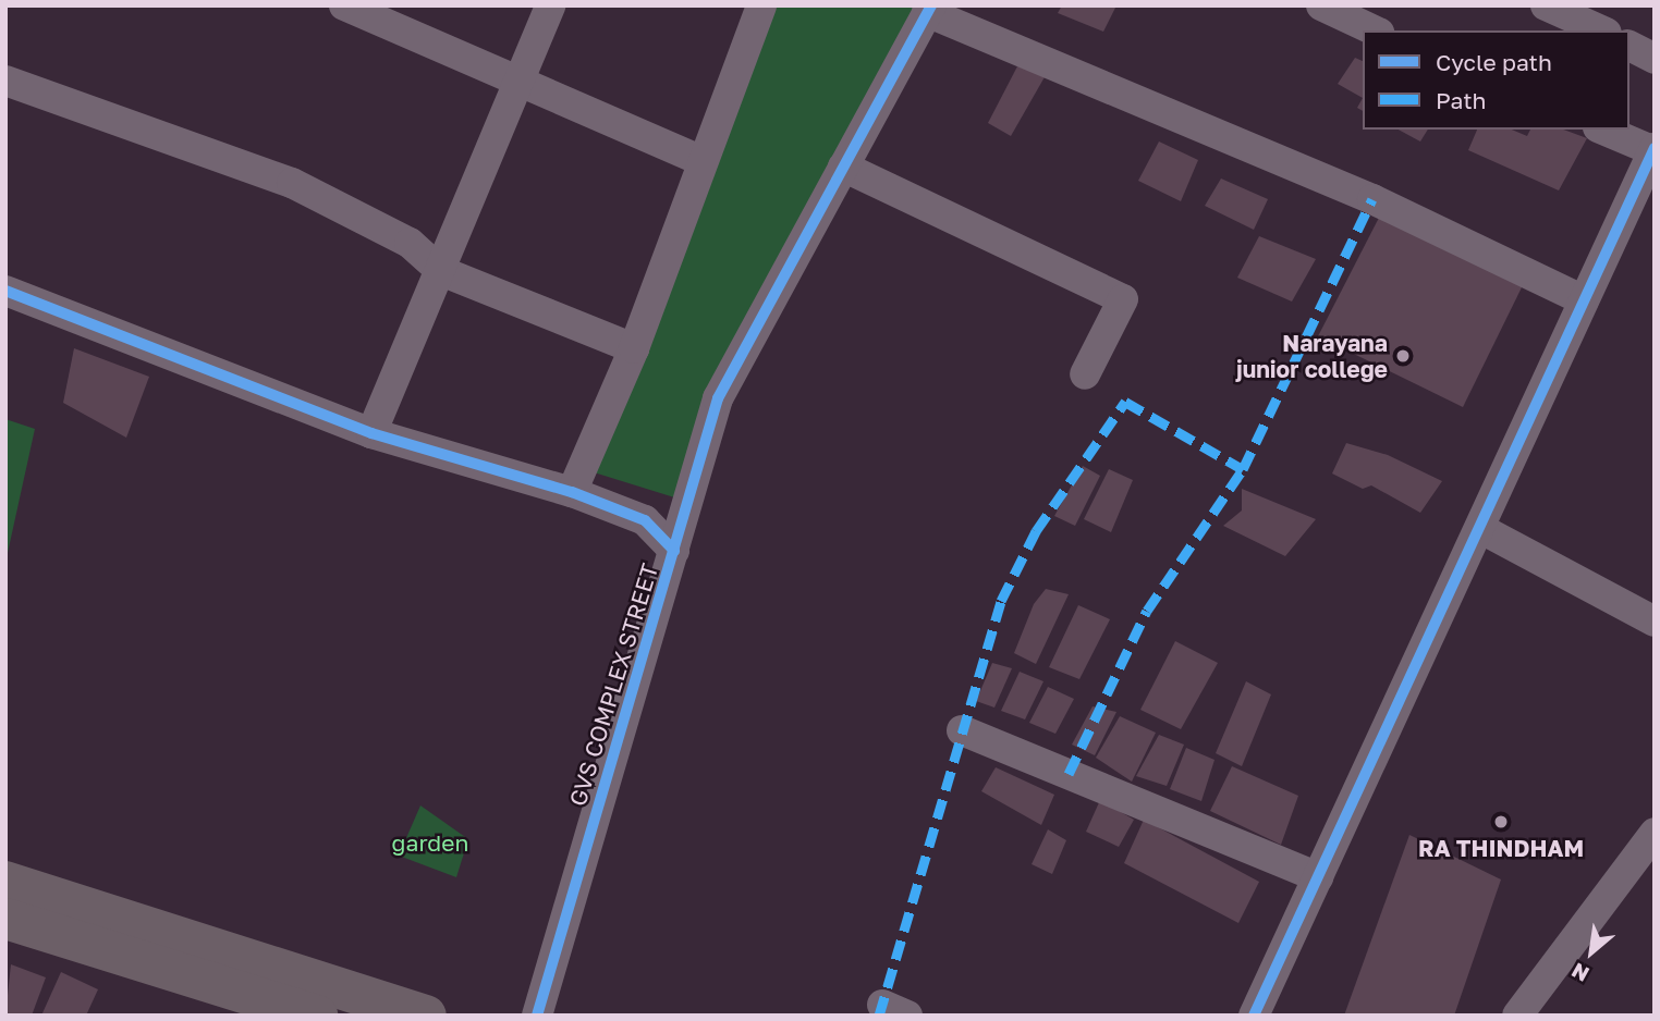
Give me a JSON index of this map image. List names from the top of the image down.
{
  "streets": {
    "street": ["GVS COMPLEX STREET"]
  },
  "parks": ["garden"],
  "places": ["Narayana junior college", "RA THINDHAM"],
  "legend": ["Cycle path", "Path"],
  "north": "bottom left"
}
